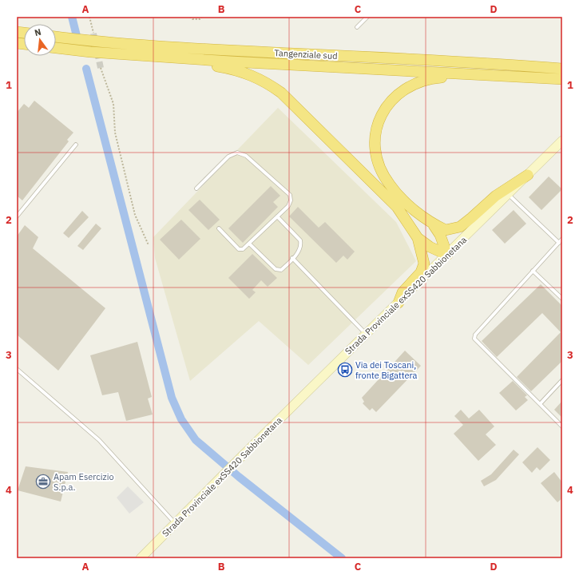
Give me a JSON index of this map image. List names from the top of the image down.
{
  "streets": {
    "highway": ["Tangenziale sud"],
    "main road": ["Strada Provinciale exSS420 Sabbionetana"]
  },
  "places": {
    "bus stop": ["Via dei Toscani, fronte Bigattera"],
    "office": ["Apam Esercizio S.p.a."]
  },
  "north": "top",
  "grid": {
    "columns": [
      "A",
      "B",
      "C",
      "D"
    ],
    "rows": [
      "1",
      "2",
      "3",
      "4"
    ]
  }
}
